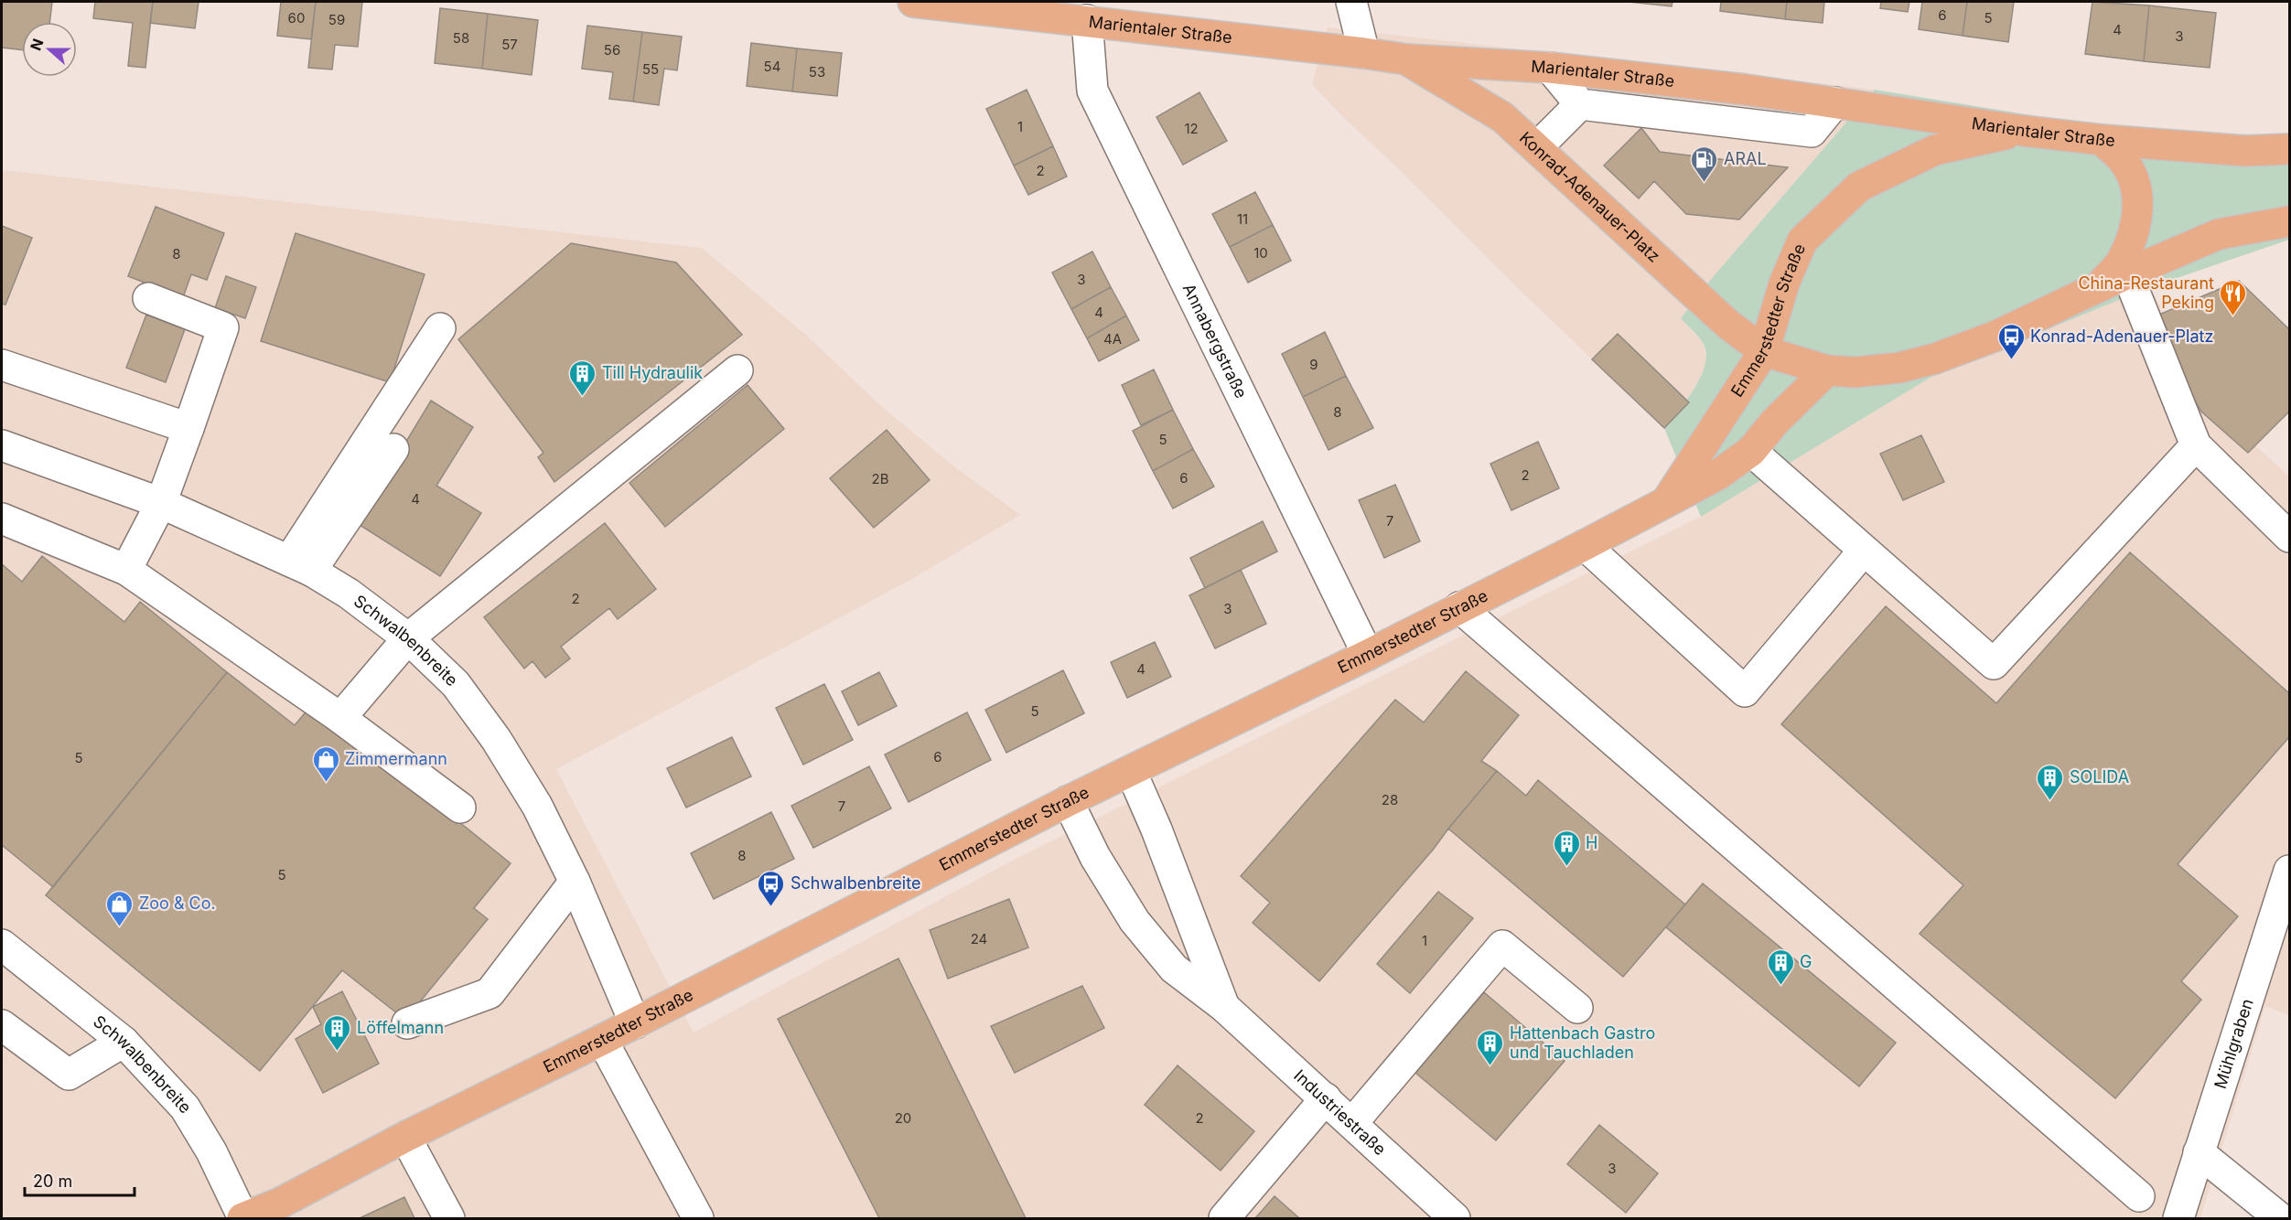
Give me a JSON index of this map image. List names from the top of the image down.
{
  "streets": {
    "main road": ["Marientaler Straße", "Konrad-Adenauer-Platz", "Emmerstedter Straße"],
    "street": [
      "Annabergstraße",
      "Schwalbenbreite",
      "Mühlgraben",
      "Industriestraße"
    ]
  },
  "crossings": [
    ["Marientaler Straße", "Konrad-Adenauer-Platz"],
    ["Marientaler Straße", "Emmerstedter Straße"],
    ["Marientaler Straße", "Annabergstraße"],
    ["Konrad-Adenauer-Platz", "Emmerstedter Straße"],
    ["Emmerstedter Straße", "Annabergstraße"],
    ["Emmerstedter Straße", "Schwalbenbreite"],
    ["Emmerstedter Straße", "Industriestraße"]
  ],
  "places": {
    "fuel station": ["ARAL"],
    "restaurant": ["China-Restaurant Peking"],
    "bus stop": ["Konrad-Adenauer-Platz", "Schwalbenbreite"],
    "building": [
      "Till Hydraulik",
      "SOLIDA",
      "H",
      "G",
      "Löffelmann",
      "Hattenbach Gastro und Tauchladen"
    ],
    "shop": ["Zimmermann", "Zoo & Co."]
  },
  "house_numbers": [
    "6",
    "60",
    "5",
    "59",
    "4",
    "3",
    "58",
    "57",
    "56",
    "54",
    "55",
    "53",
    "1",
    "12",
    "2",
    "11",
    "10",
    "8",
    "3",
    "4",
    "4A",
    "9",
    "8",
    "5",
    "2",
    "6",
    "2B",
    "4",
    "7",
    "2",
    "3",
    "4",
    "5",
    "6",
    "5",
    "28",
    "7",
    "8",
    "5",
    "24",
    "1",
    "20",
    "2",
    "3"
  ],
  "scale_bar": "20 m",
  "north": "left"
}
